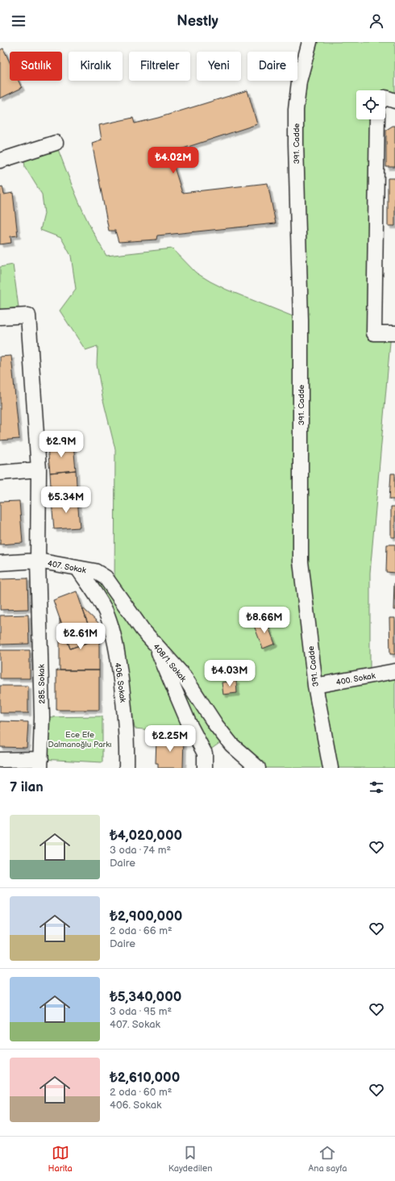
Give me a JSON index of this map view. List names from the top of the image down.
{
  "streets": {
    "street": [
      "391. Cadde",
      "407. Sokak",
      "408/1. Sokak",
      "400. Sokak",
      "406. Sokak",
      "285. Sokak"
    ]
  },
  "crossings": [
    ["391. Cadde", "400. Sokak"],
    ["407. Sokak", "408/1. Sokak"],
    ["407. Sokak", "406. Sokak"],
    ["407. Sokak", "285. Sokak"]
  ],
  "parks": ["Ece Efe Dalmanoğlu Parkı"],
  "page": {
    "header": "Nestly",
    "chip": [
      "Satılık",
      "Kiralık",
      "Filtreler",
      "Yeni",
      "Daire"
    ],
    "price": [
      "₺4.02M",
      "₺2.9M",
      "₺5.34M",
      "₺8.66M",
      "₺2.61M",
      "₺4.03M",
      "₺2.25M"
    ],
    "heading": "7 ilan",
    "list": [
      {
        "name": "₺4,020,000",
        "note": "3 oda · 74 m² · Daire"
      },
      {
        "name": "₺2,900,000",
        "note": "2 oda · 66 m² · Daire"
      },
      {
        "name": "₺5,340,000",
        "note": "3 oda · 95 m² · 407. Sokak"
      },
      {
        "name": "₺2,610,000",
        "note": "2 oda · 60 m² · 406. Sokak"
      }
    ],
    "tabs": ["Harita", "Kaydedilen", "Ana sayfa"]
  }
}
